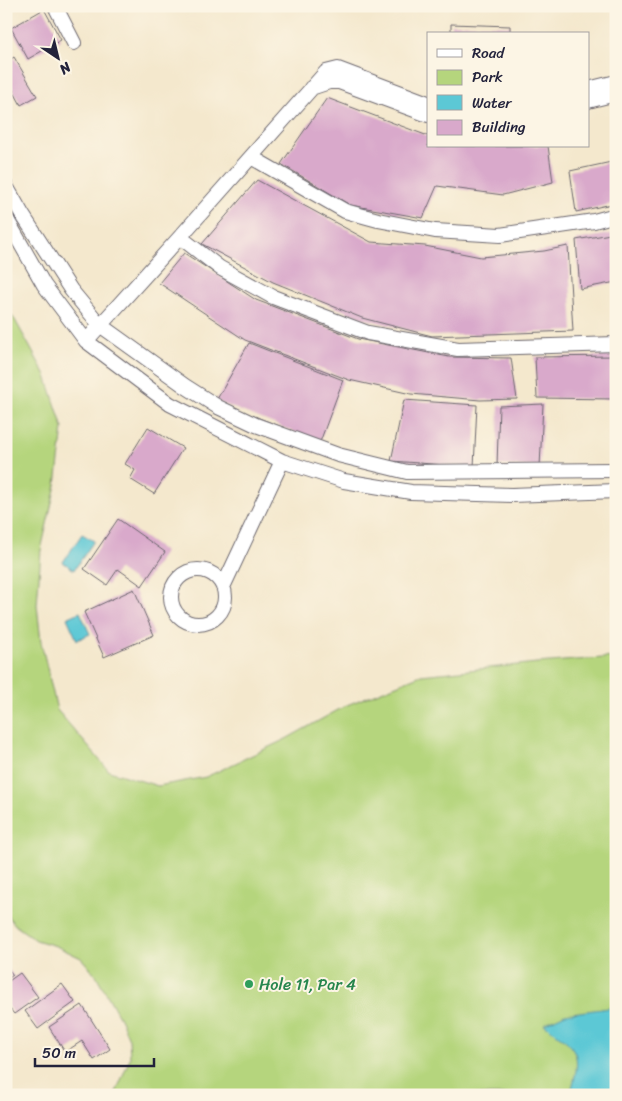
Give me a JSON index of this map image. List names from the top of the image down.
{
  "places": ["Hole 11, Par 4"],
  "legend": [
    "Road",
    "Park",
    "Water",
    "Building"
  ],
  "scale_bar": "50 m",
  "north": "bottom right"
}
